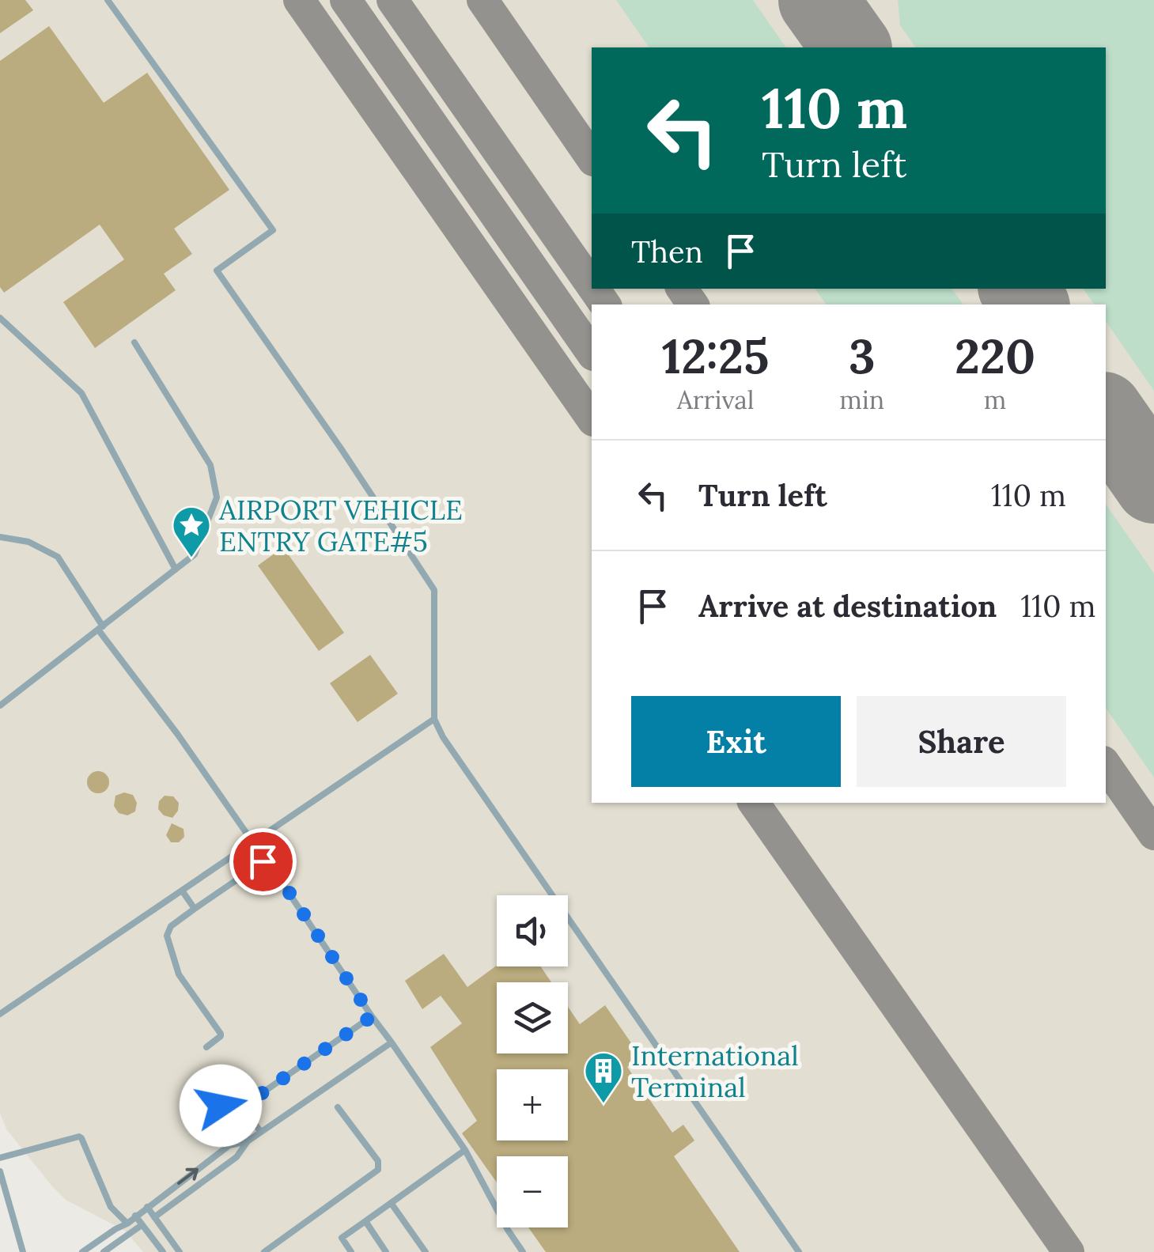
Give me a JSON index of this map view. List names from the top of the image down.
{
  "places": {
    "place": ["AIRPORT VEHICLE ENTRY GATE#5"],
    "building": ["International Terminal"]
  },
  "page": {
    "turn": ["110 m", "Turn left"],
    "then": "Then",
    "eta": [
      "12:25",
      "Arrival",
      "3",
      "min",
      "220",
      "m"
    ],
    "list": [
      {
        "name": "Turn left",
        "value": "110 m"
      },
      {
        "name": "Arrive at destination",
        "value": "110 m"
      }
    ],
    "buttons": ["Exit", "Share"],
    "map_buttons": ["+", "−"]
  }
}
